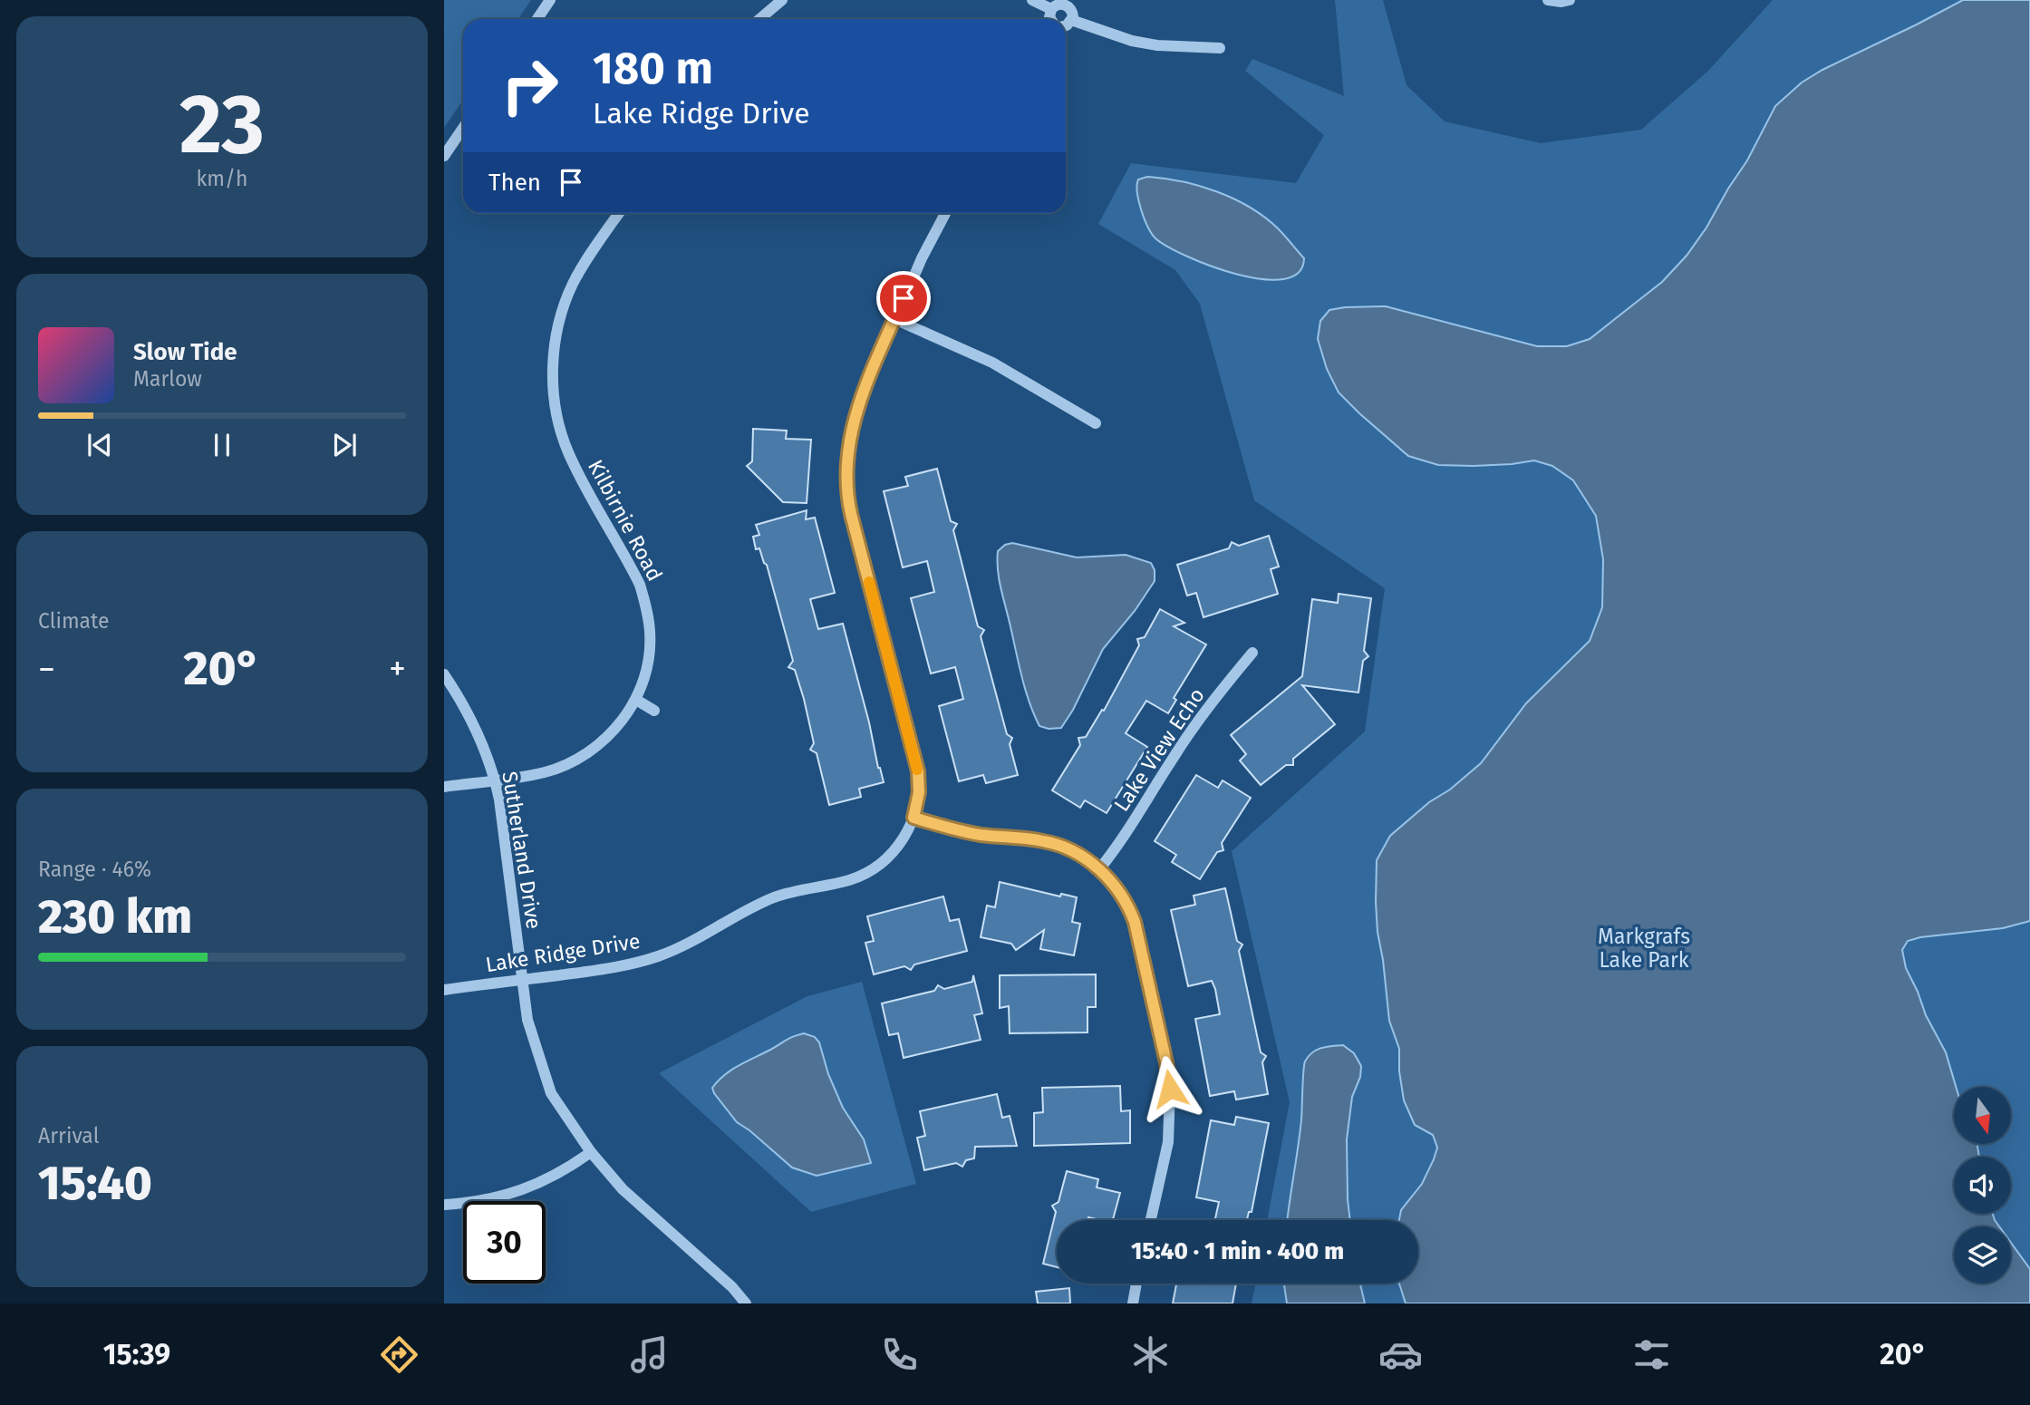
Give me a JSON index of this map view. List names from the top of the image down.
{
  "streets": {
    "street": [
      "Kilbirnie Road",
      "Lake View Echo",
      "Sutherland Drive",
      "Lake Ridge Drive"
    ]
  },
  "crossings": [
    ["Kilbirnie Road", "Sutherland Drive"],
    ["Sutherland Drive", "Lake Ridge Drive"]
  ],
  "parks": ["Markgrafs Lake Park"],
  "north": "bottom",
  "page": {
    "tile": [
      ["23", "km/h"],
      "Climate",
      ["Range · 46%", "230 km"],
      ["Arrival", "15:40"]
    ],
    "turn": ["180 m", "Lake Ridge Drive"],
    "then": "Then",
    "song": ["Slow Tide", "Marlow"],
    "heat": ["−", "20°", "+"],
    "limit": "30",
    "trip": "15:40 · 1 min · 400 m",
    "tabs": ["15:39", "20°"]
  }
}
